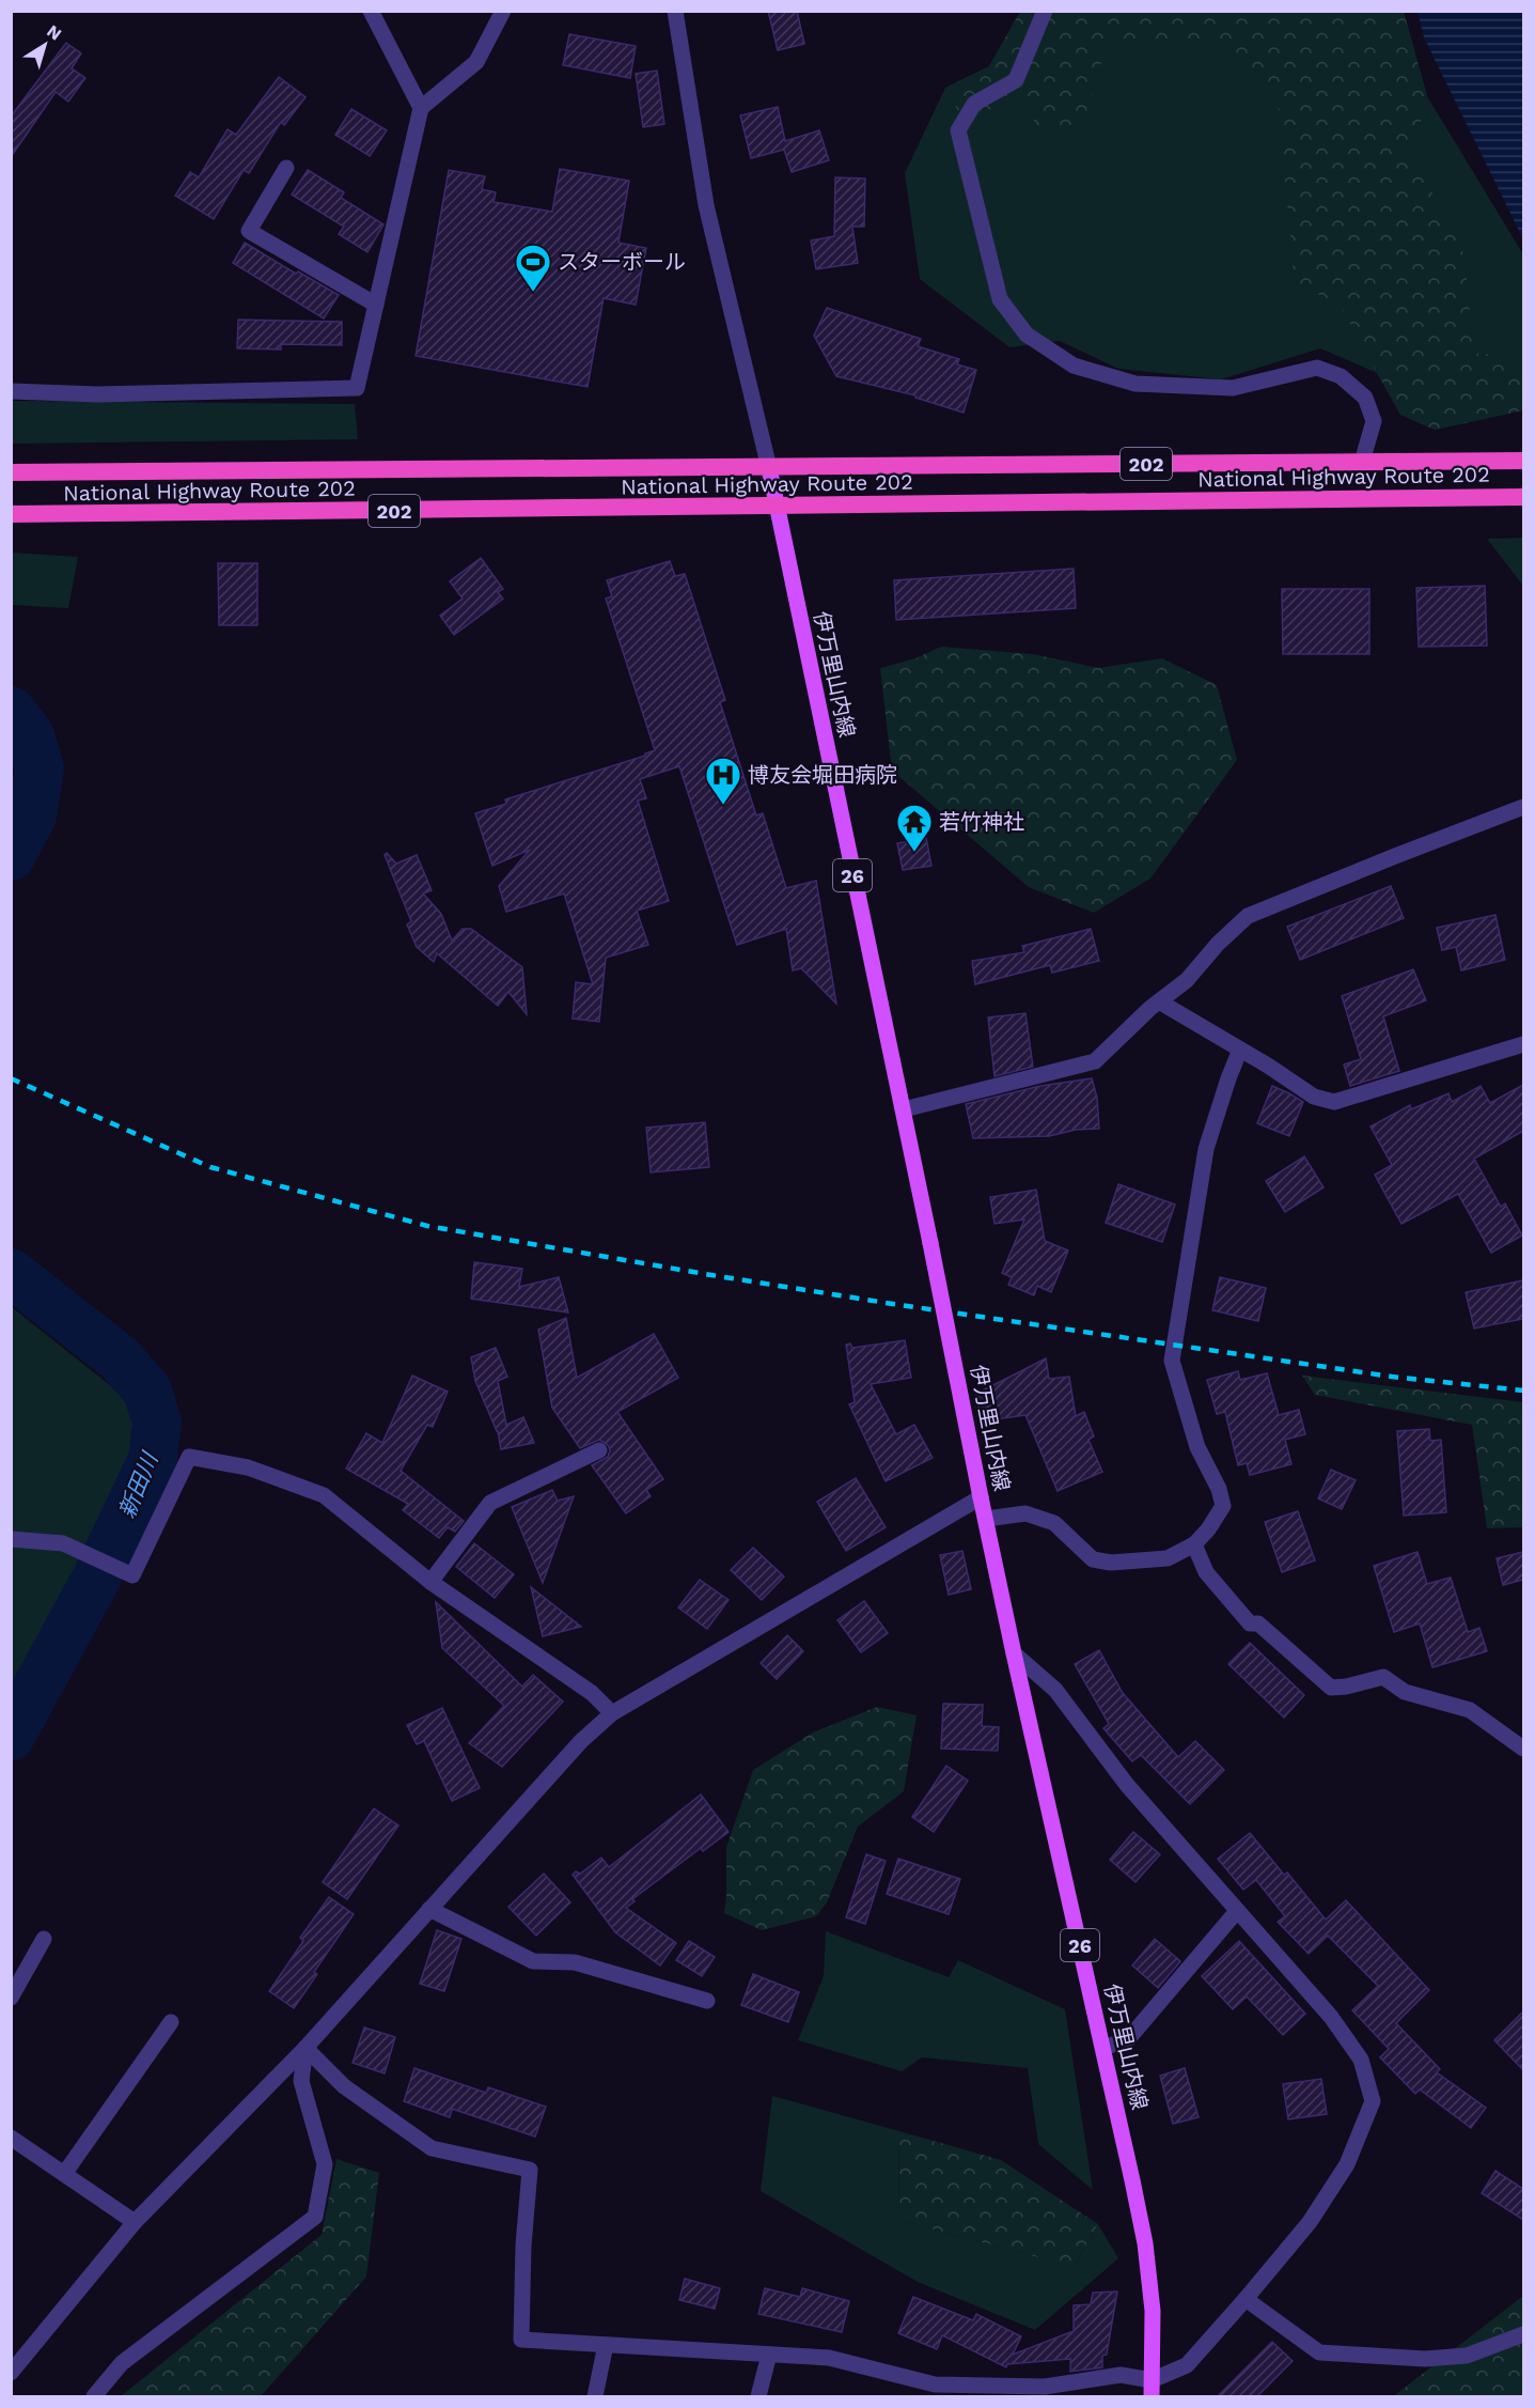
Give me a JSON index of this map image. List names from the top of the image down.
{
  "streets": {
    "highway": ["202", "National Highway Route 202"],
    "main road": ["伊万里山内線", "26"]
  },
  "crossings": [
    ["National Highway Route 202", "伊万里山内線"]
  ],
  "water": ["新田川"],
  "places": {
    "sports": ["スターボール"],
    "hospital": ["博友会堀田病院"],
    "temple": ["若竹神社"]
  },
  "north": "top right"
}
